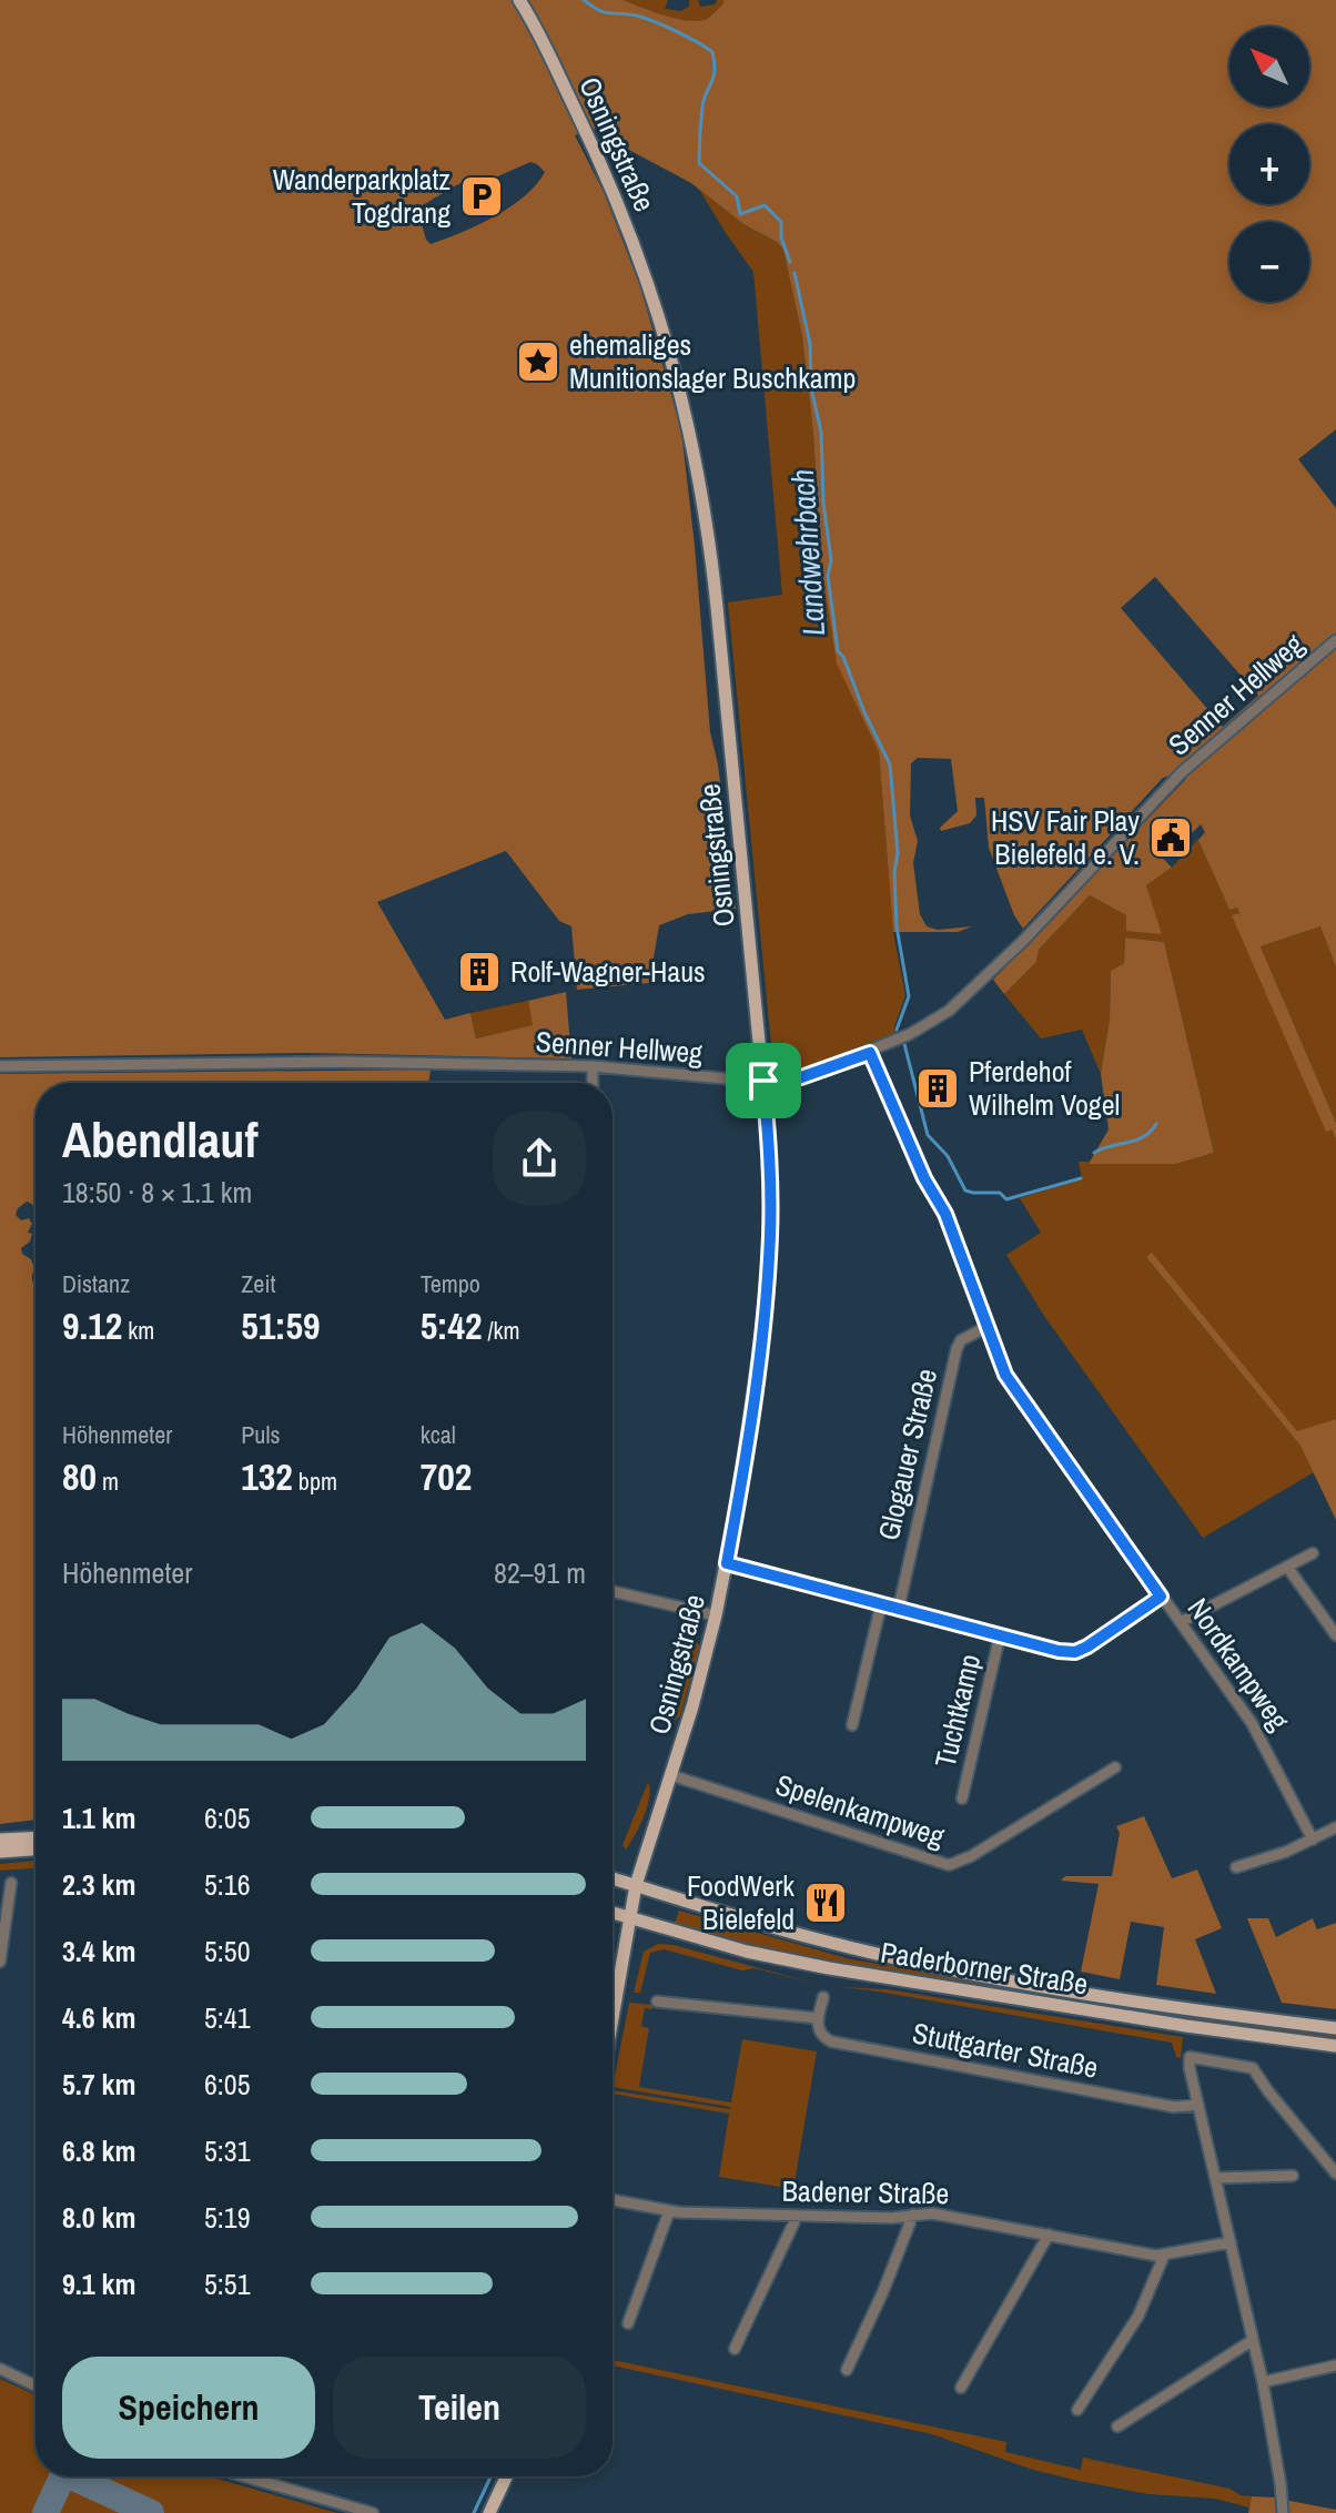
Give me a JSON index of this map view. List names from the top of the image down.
{
  "streets": {
    "main road": ["Osningstraße", "Paderborner Straße"],
    "street": [
      "Senner Hellweg",
      "Glogauer Straße",
      "Nordkampweg",
      "Tuchtkamp",
      "Spelenkampweg",
      "Stuttgarter Straße",
      "Badener Straße"
    ]
  },
  "crossings": [
    ["Osningstraße", "Senner Hellweg"],
    ["Osningstraße", "Spelenkampweg"],
    ["Osningstraße", "Paderborner Straße"],
    ["Senner Hellweg", "Nordkampweg"],
    ["Glogauer Straße", "Nordkampweg"]
  ],
  "water": ["Landwehrbach"],
  "places": {
    "parking": ["Wanderparkplatz Togdrang"],
    "place": ["ehemaliges Munitionslager Buschkamp"],
    "public building": ["HSV Fair Play Bielefeld e. V."],
    "building": ["Rolf-Wagner-Haus", "Pferdehof Wilhelm Vogel"],
    "restaurant": ["FoodWerk Bielefeld"]
  },
  "north": "top left",
  "page": {
    "map_buttons": ["+", "−"],
    "heading": ["Abendlauf", "18:50 · 8 × 1.1 km"],
    "stats": [
      ["Distanz", "9.12 km"],
      ["Zeit", "51:59"],
      ["Tempo", "5:42 /km"],
      ["Höhenmeter", "80 m"],
      ["Puls", "132 bpm"],
      ["kcal", "702"]
    ],
    "chart": ["Höhenmeter", "82–91 m"],
    "list": [
      {
        "name": "1.1 km",
        "note": "6:05"
      },
      {
        "name": "2.3 km",
        "note": "5:16"
      },
      {
        "name": "3.4 km",
        "note": "5:50"
      },
      {
        "name": "4.6 km",
        "note": "5:41"
      },
      {
        "name": "5.7 km",
        "note": "6:05"
      },
      {
        "name": "6.8 km",
        "note": "5:31"
      },
      {
        "name": "8.0 km",
        "note": "5:19"
      },
      {
        "name": "9.1 km",
        "note": "5:51"
      }
    ],
    "buttons": ["Speichern", "Teilen"]
  }
}
